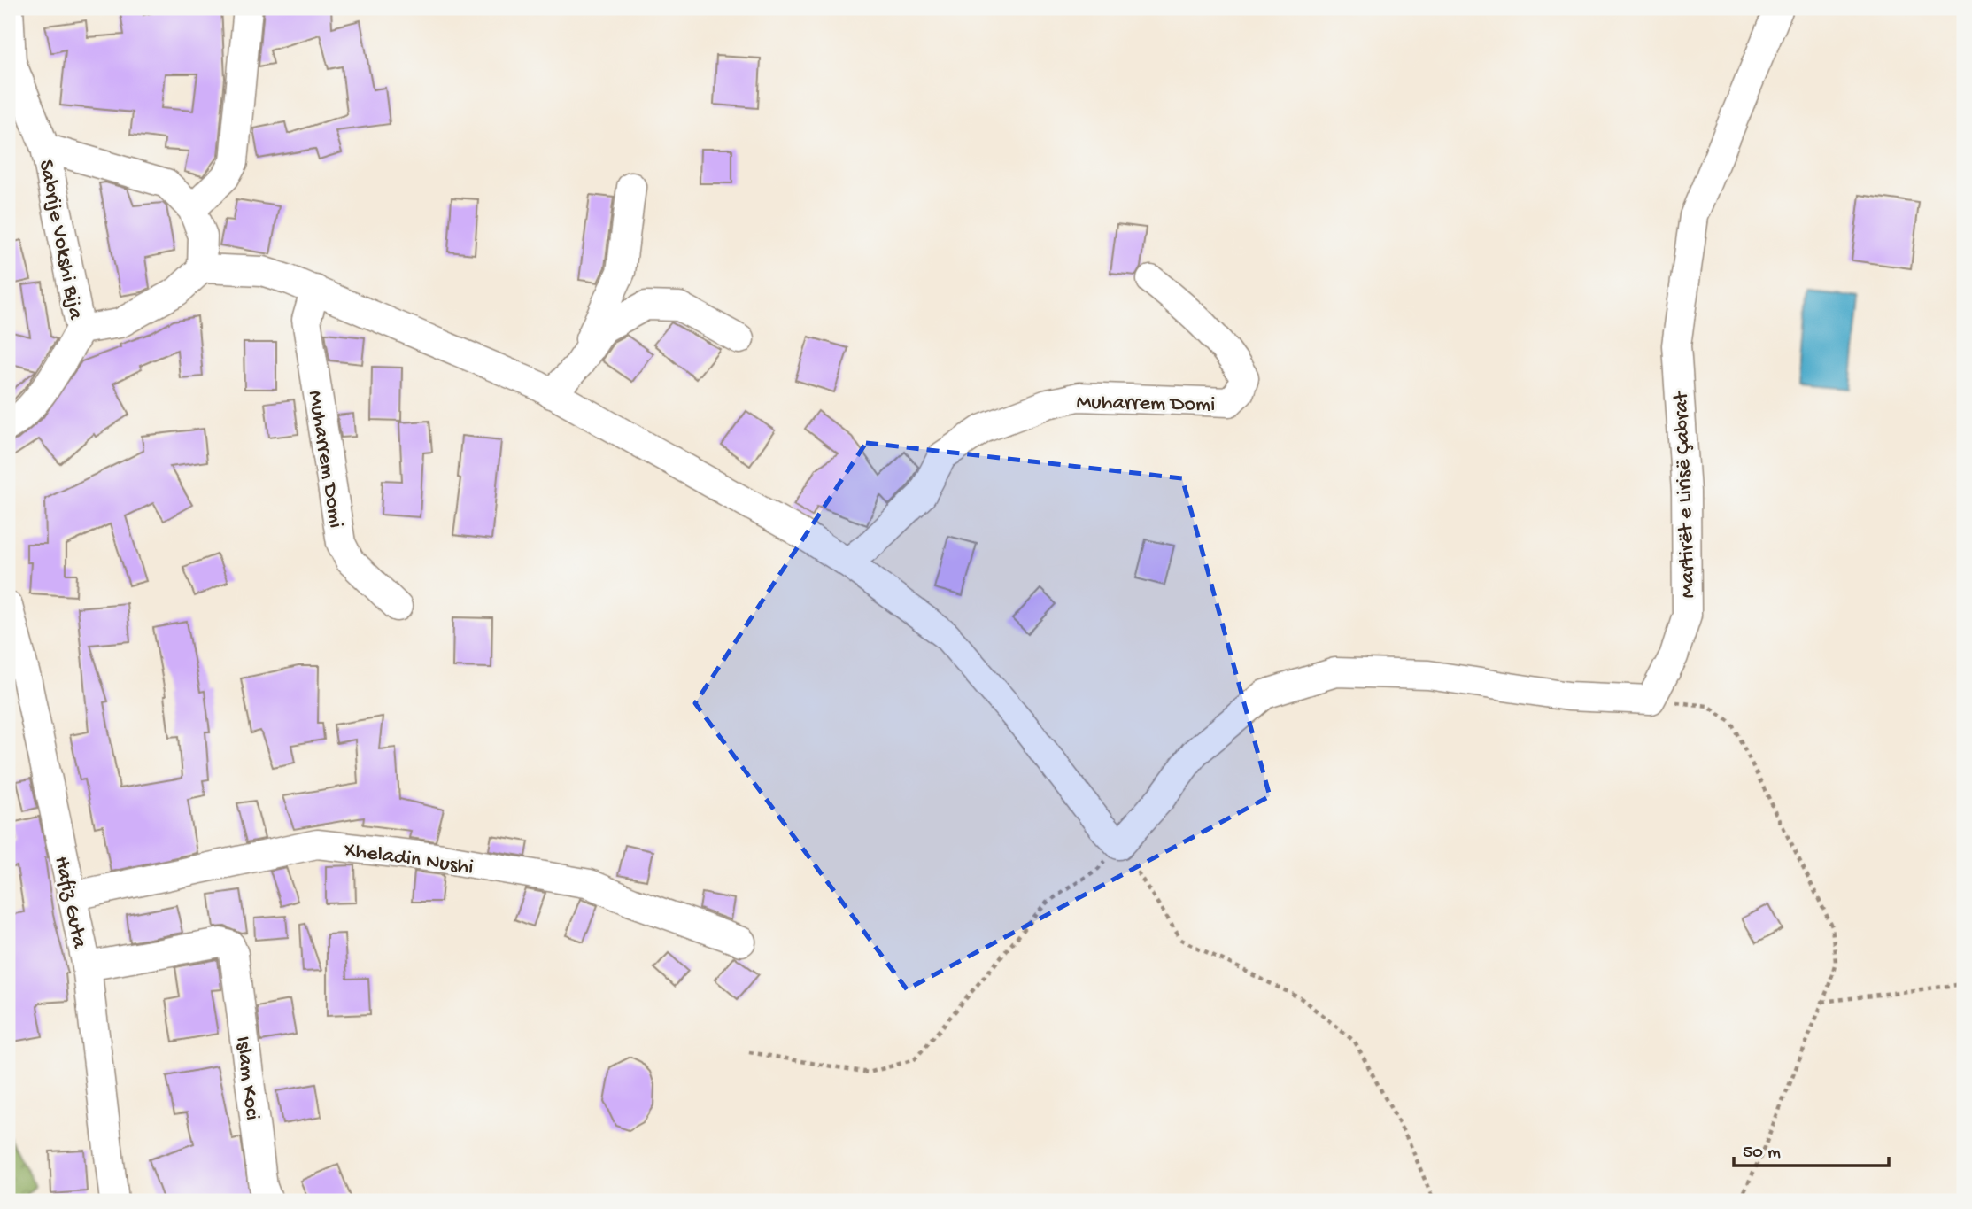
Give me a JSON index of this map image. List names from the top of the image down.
{
  "streets": {
    "street": [
      "Sabrije Vokshi Bija",
      "Muharrem Domi",
      "Martirët e Lirisë Çabrat",
      "Xheladin Nushi",
      "Hafiz Guta",
      "Islam Koci"
    ]
  },
  "crossings": [
    ["Xheladin Nushi", "Hafiz Guta"],
    ["Hafiz Guta", "Islam Koci"]
  ],
  "scale_bar": "50 m"
}
